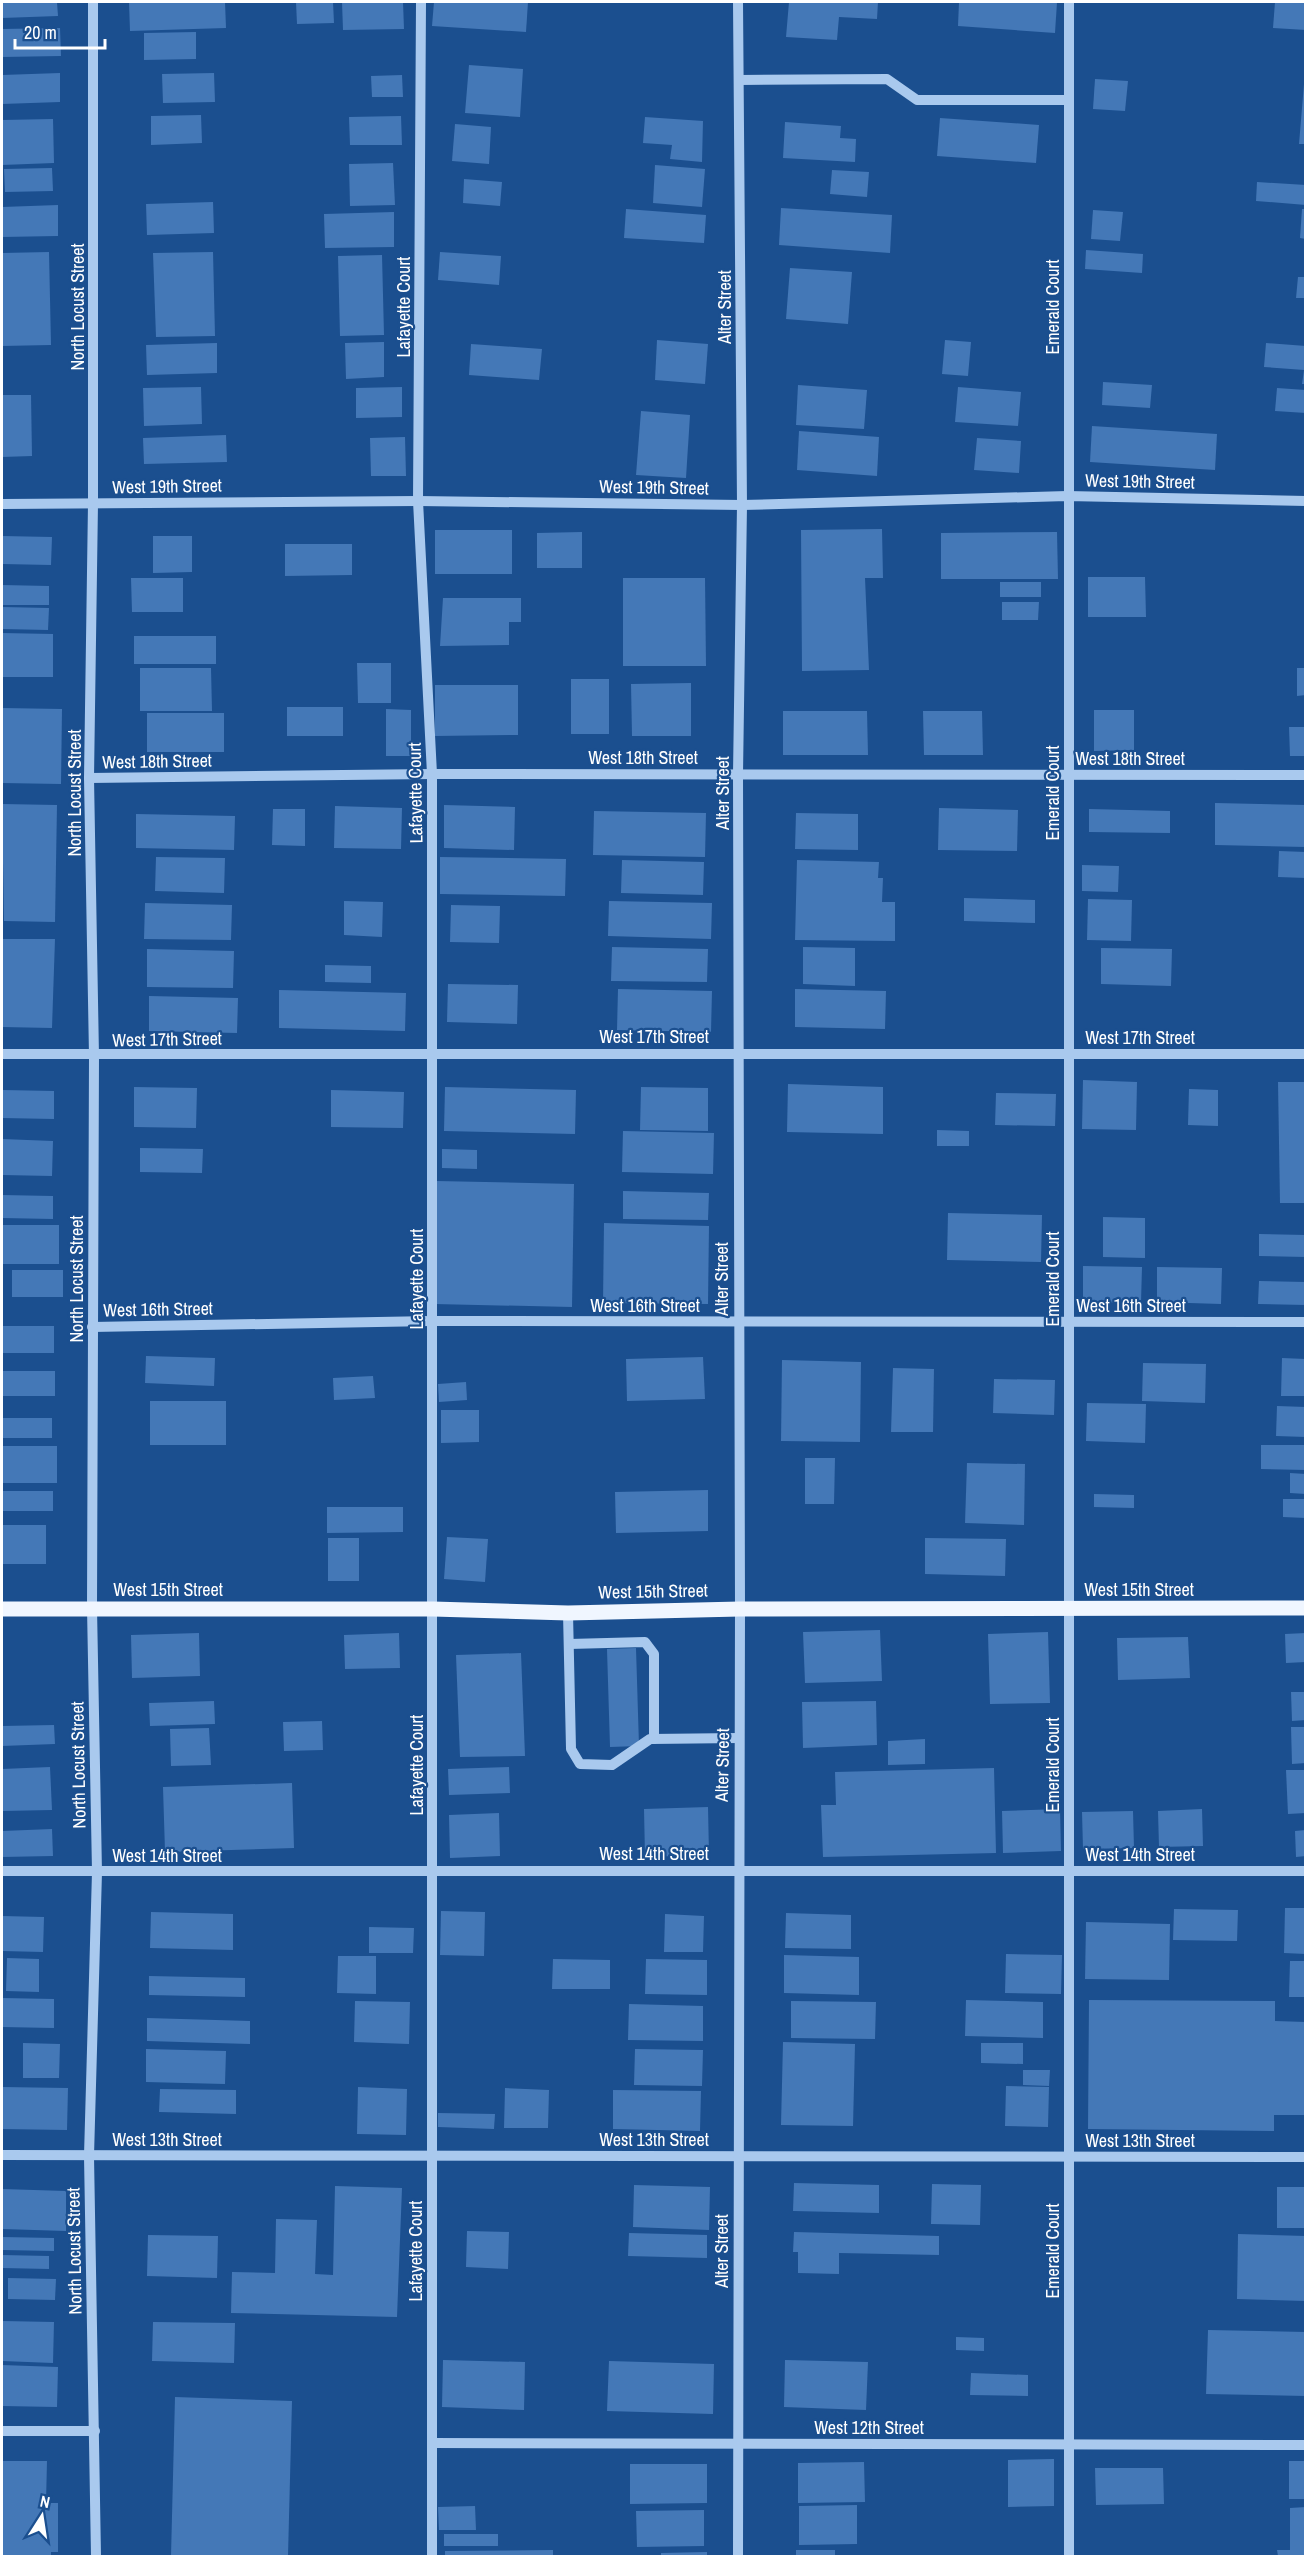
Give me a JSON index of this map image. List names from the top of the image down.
{
  "streets": {
    "main road": ["West 15th Street"],
    "street": [
      "North Locust Street",
      "Lafayette Court",
      "Alter Street",
      "Emerald Court",
      "West 19th Street",
      "West 18th Street",
      "West 17th Street",
      "West 16th Street",
      "West 14th Street",
      "West 13th Street",
      "West 12th Street"
    ]
  },
  "crossings": [
    ["North Locust Street", "West 19th Street"],
    ["North Locust Street", "West 18th Street"],
    ["North Locust Street", "West 17th Street"],
    ["North Locust Street", "West 16th Street"],
    ["North Locust Street", "West 15th Street"],
    ["North Locust Street", "West 14th Street"],
    ["North Locust Street", "West 13th Street"],
    ["Lafayette Court", "West 19th Street"],
    ["Lafayette Court", "West 18th Street"],
    ["Lafayette Court", "West 17th Street"],
    ["Lafayette Court", "West 16th Street"],
    ["Lafayette Court", "West 15th Street"],
    ["Lafayette Court", "West 14th Street"],
    ["Lafayette Court", "West 13th Street"],
    ["Lafayette Court", "West 12th Street"],
    ["Alter Street", "West 19th Street"],
    ["Alter Street", "West 18th Street"],
    ["Alter Street", "West 17th Street"],
    ["Alter Street", "West 16th Street"],
    ["Alter Street", "West 15th Street"],
    ["Alter Street", "West 14th Street"],
    ["Alter Street", "West 13th Street"],
    ["Alter Street", "West 12th Street"],
    ["Emerald Court", "West 19th Street"],
    ["Emerald Court", "West 18th Street"],
    ["Emerald Court", "West 17th Street"],
    ["Emerald Court", "West 16th Street"],
    ["Emerald Court", "West 15th Street"],
    ["Emerald Court", "West 14th Street"],
    ["Emerald Court", "West 13th Street"],
    ["Emerald Court", "West 12th Street"]
  ],
  "scale_bar": "20 m",
  "north": "top"
}
